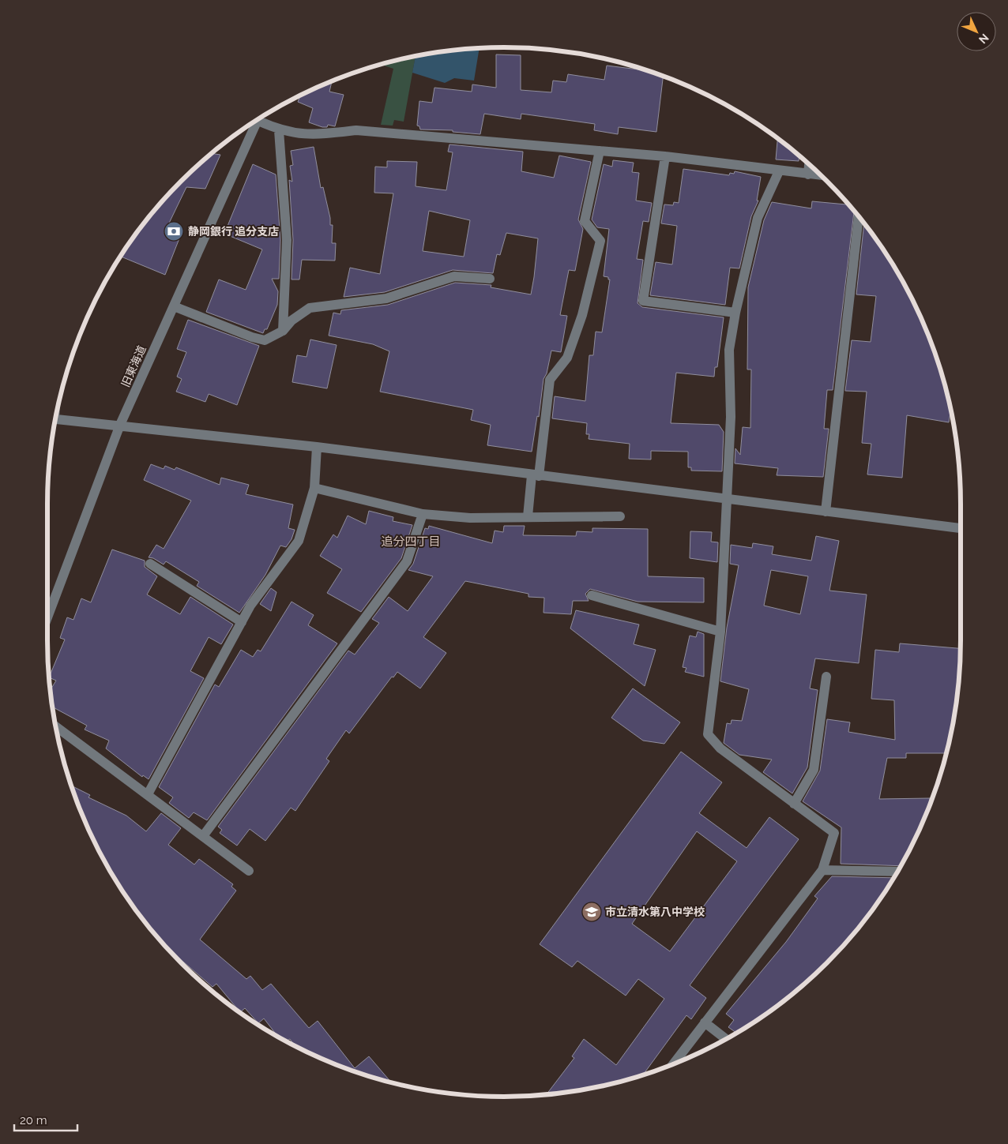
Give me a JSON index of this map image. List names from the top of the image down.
{
  "streets": {
    "street": ["旧東海道"]
  },
  "districts": ["追分四丁目"],
  "places": {
    "bank": ["静岡銀行 追分支店"],
    "school or university": ["市立清水第八中学校"]
  },
  "scale_bar": "20 m",
  "north": "bottom right"
}
